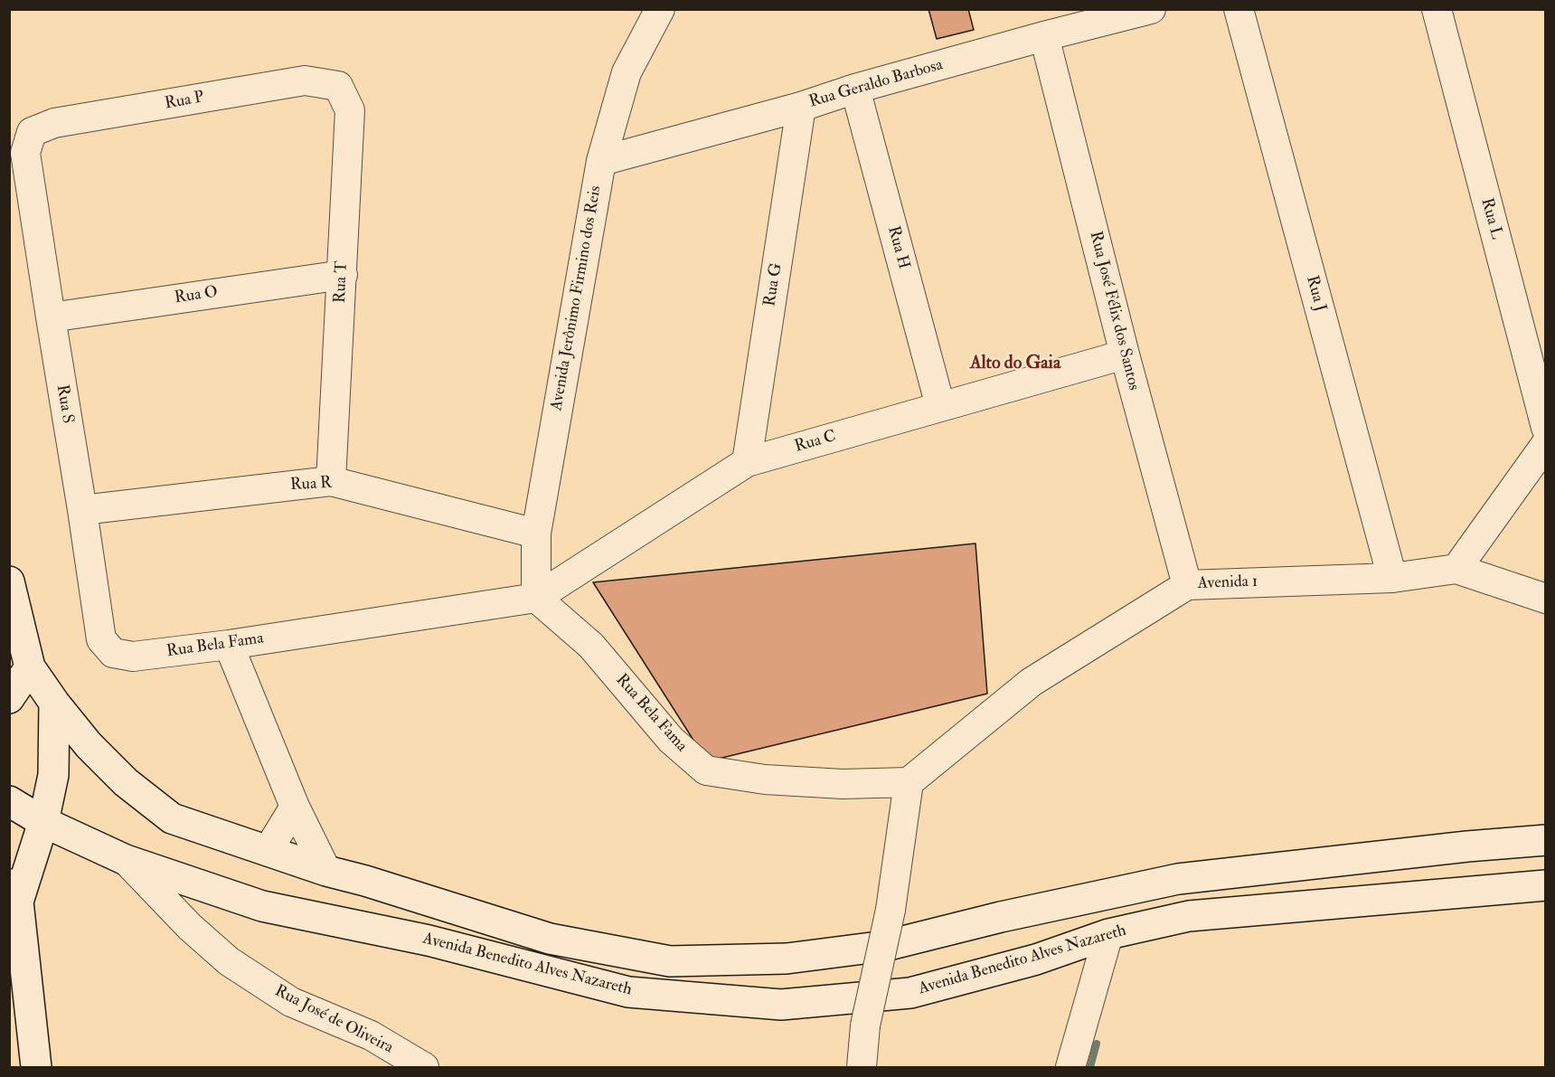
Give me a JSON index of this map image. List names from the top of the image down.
{
  "streets": {
    "main road": ["Avenida Benedito Alves Nazareth"],
    "street": [
      "Rua Geraldo Barbosa",
      "Rua P",
      "Rua L",
      "Rua H",
      "Rua T",
      "Rua G",
      "Rua J",
      "Rua O",
      "Avenida Jerônimo Firmino dos Reis",
      "Rua José Félix dos Santos",
      "Rua S",
      "Rua C",
      "Rua R",
      "Avenida 1",
      "Rua Bela Fama",
      "Rua José de Oliveira"
    ]
  },
  "crossings": [
    ["Rua Geraldo Barbosa", "Rua H"],
    ["Rua Geraldo Barbosa", "Rua G"],
    ["Rua Geraldo Barbosa", "Avenida Jerônimo Firmino dos Reis"],
    ["Rua Geraldo Barbosa", "Rua José Félix dos Santos"],
    ["Rua P", "Rua T"],
    ["Rua P", "Rua S"],
    ["Rua H", "Rua C"],
    ["Rua T", "Rua O"],
    ["Rua T", "Rua R"],
    ["Rua G", "Rua C"],
    ["Rua J", "Avenida 1"],
    ["Rua O", "Rua S"],
    ["Avenida Jerônimo Firmino dos Reis", "Rua C"],
    ["Avenida Jerônimo Firmino dos Reis", "Rua R"],
    ["Avenida Jerônimo Firmino dos Reis", "Rua Bela Fama"],
    ["Rua José Félix dos Santos", "Rua C"],
    ["Rua José Félix dos Santos", "Avenida 1"],
    ["Rua S", "Rua R"],
    ["Rua S", "Rua Bela Fama"],
    ["Rua C", "Rua Bela Fama"],
    ["Avenida 1", "Rua Bela Fama"],
    ["Avenida Benedito Alves Nazareth", "Rua José de Oliveira"]
  ],
  "districts": ["Alto do Gaia"]
}
